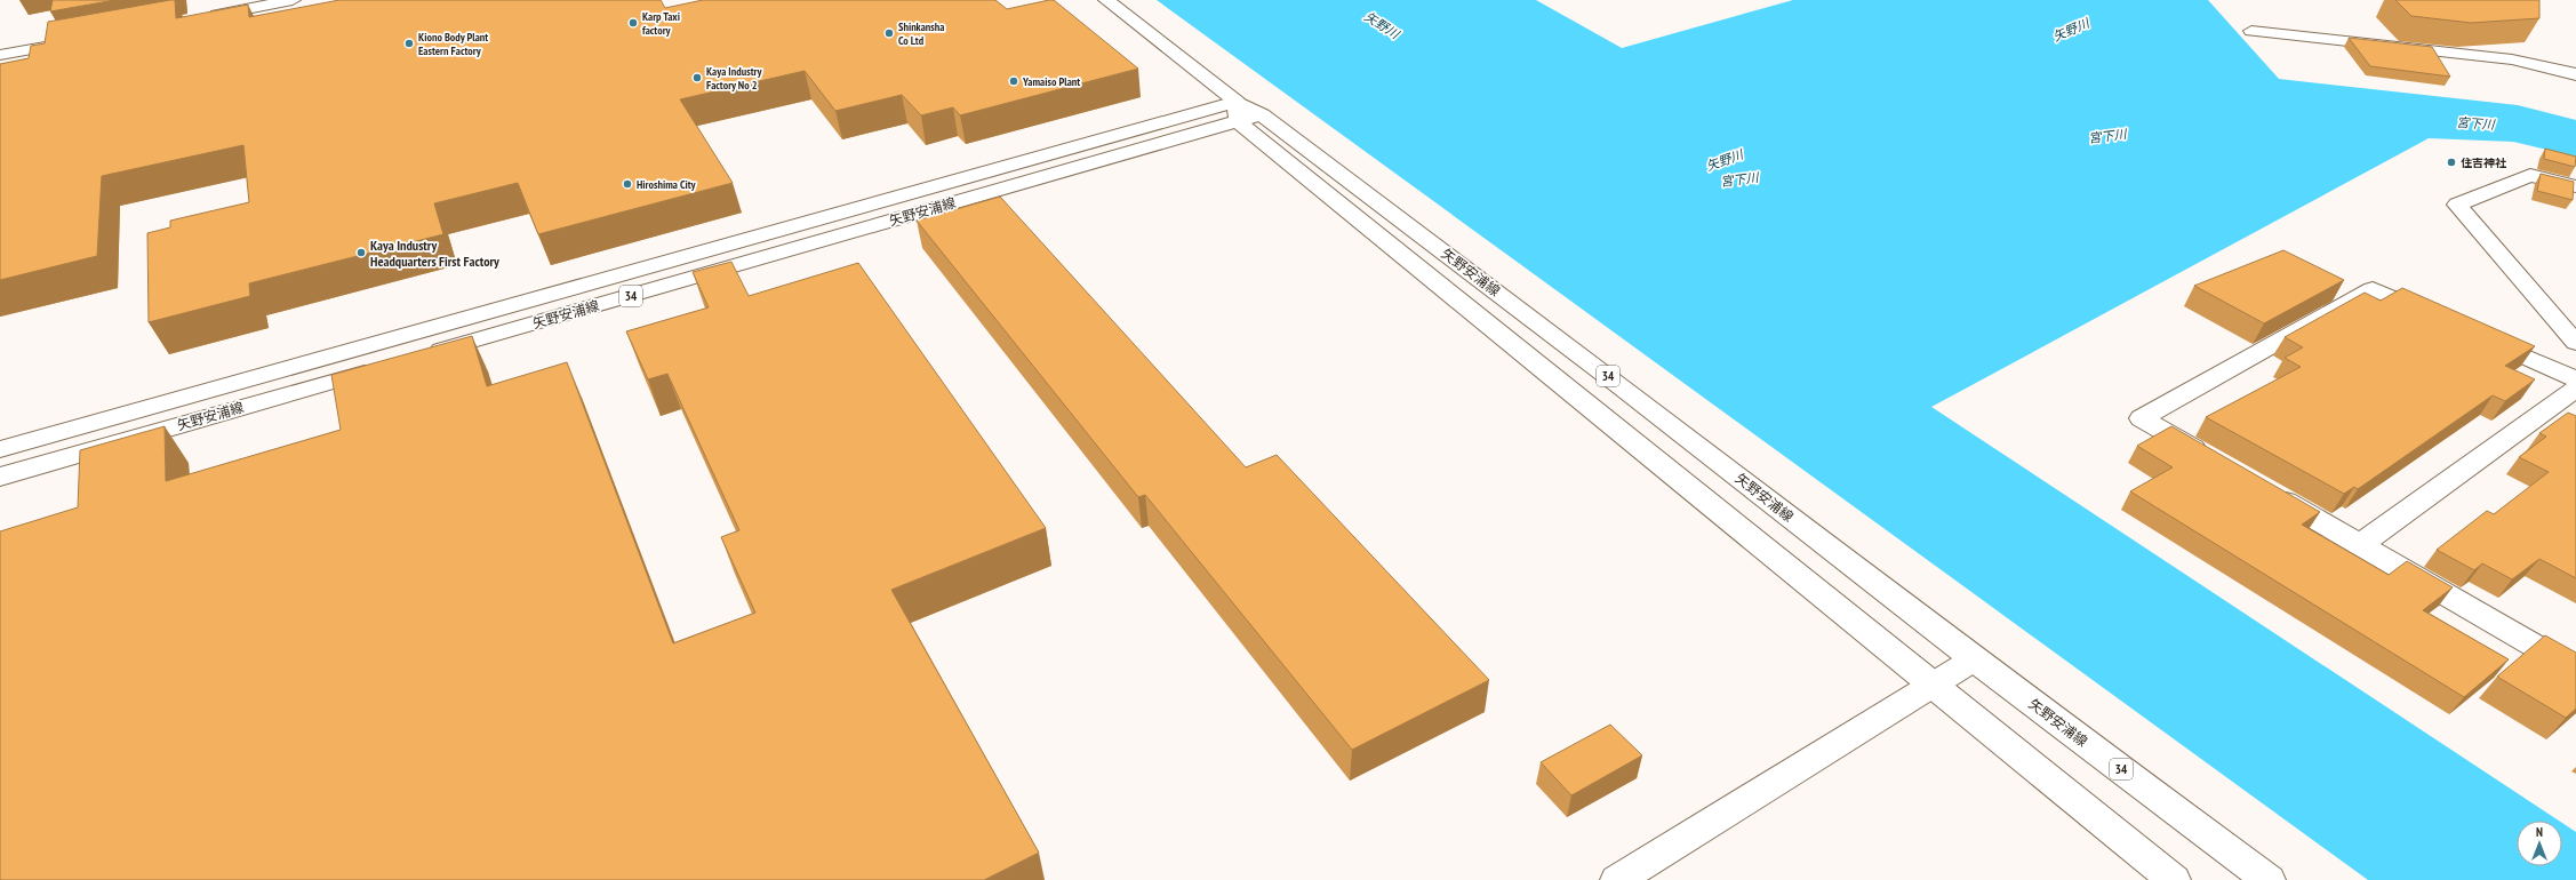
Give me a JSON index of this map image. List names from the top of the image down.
{
  "streets": {
    "main road": ["矢野安浦線", "34"]
  },
  "water": ["矢野川", "宮下川"],
  "places": [
    "Karp Taxi factory",
    "Shinkansha Co Ltd",
    "Kiono Body Plant Eastern Factory",
    "Kaya Industry Factory No 2",
    "Yamaiso Plant",
    "住吉神社",
    "Hiroshima City",
    "Kaya Industry Headquarters First Factory"
  ],
  "north": "top"
}
